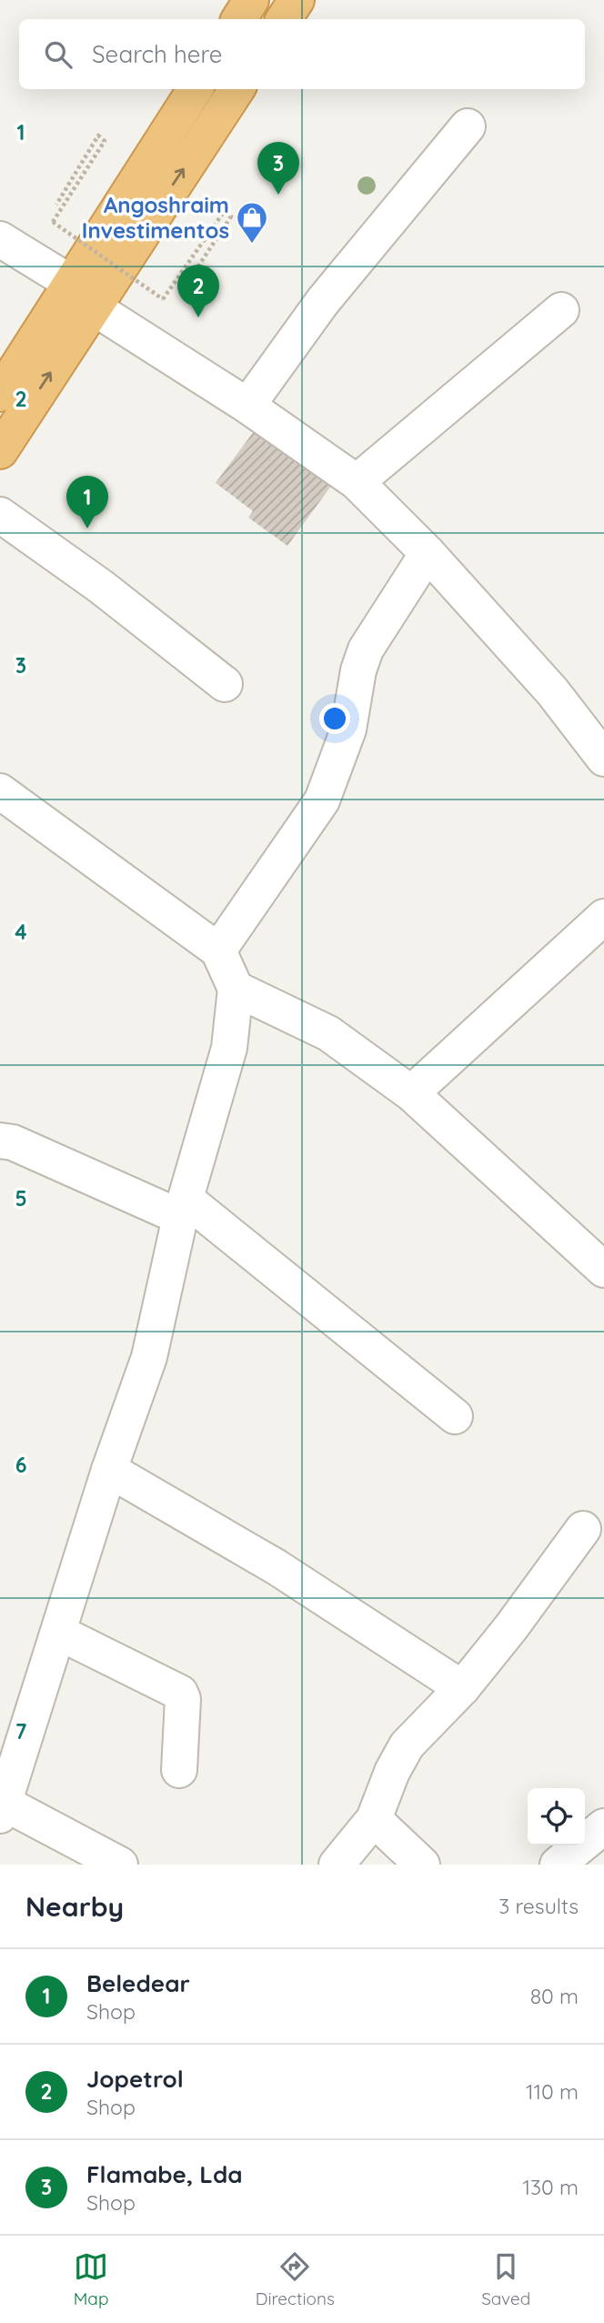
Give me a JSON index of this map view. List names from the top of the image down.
{
  "places": {
    "shop": ["Angoshraim Investimentos"]
  },
  "page": {
    "search": "Search here",
    "pins": ["3", "2", "1"],
    "heading": ["Nearby", "3 results"],
    "list": [
      {
        "mark": "1",
        "name": "Beledear",
        "note": "Shop",
        "value": "80 m"
      },
      {
        "mark": "2",
        "name": "Jopetrol",
        "note": "Shop",
        "value": "110 m"
      },
      {
        "mark": "3",
        "name": "Flamabe, Lda",
        "note": "Shop",
        "value": "130 m"
      }
    ],
    "nav": ["Map", "Directions", "Saved"]
  },
  "grid": {
    "rows": [
      "1",
      "2",
      "3",
      "4",
      "5",
      "6",
      "7"
    ]
  }
}
